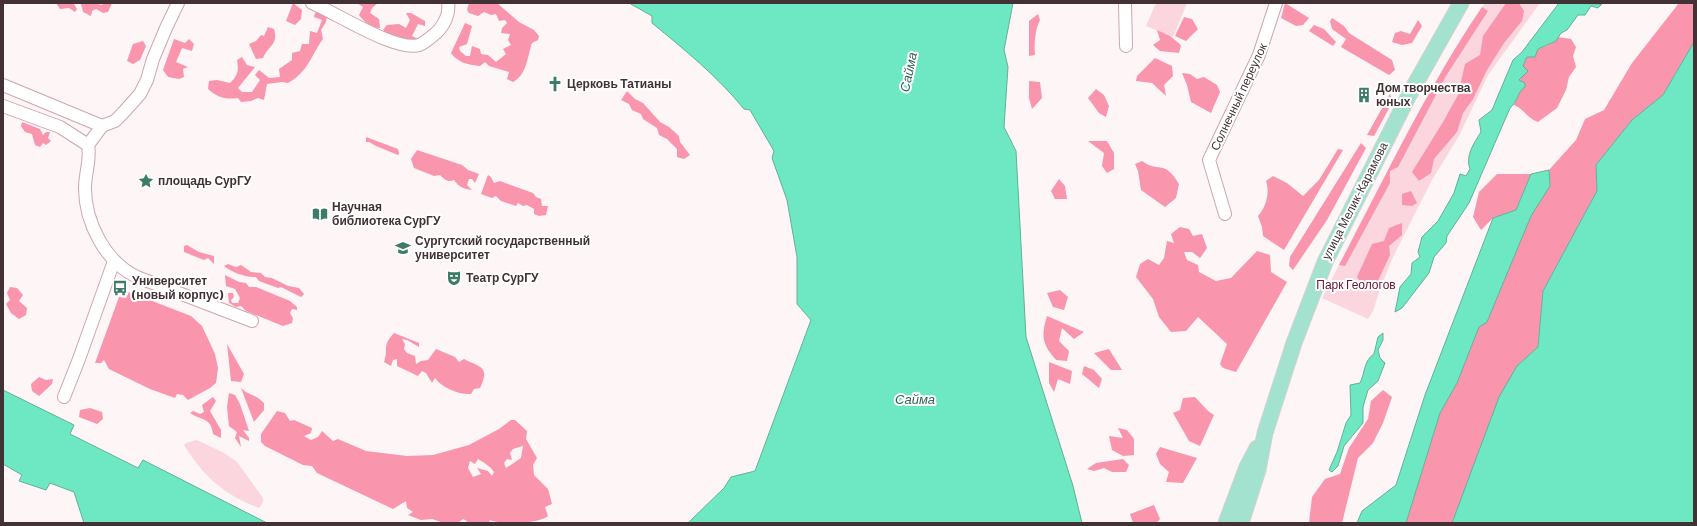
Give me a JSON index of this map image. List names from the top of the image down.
{
  "streets": {
    "main road": ["улица Мелик-Карамова"],
    "street": ["Солнечный переулок"]
  },
  "water": ["Сайма"],
  "parks": ["Парк Геологов"],
  "places": {
    "church": ["Церковь Татианы"],
    "building": ["Дом творчества юных"],
    "place": ["площадь СурГУ"],
    "library": ["Научная библиотека СурГУ"],
    "school or university": ["Сургутский государственный университет"],
    "theatre": ["Театр СурГУ"],
    "bus stop": ["Университет (новый корпус)"]
  }
}
